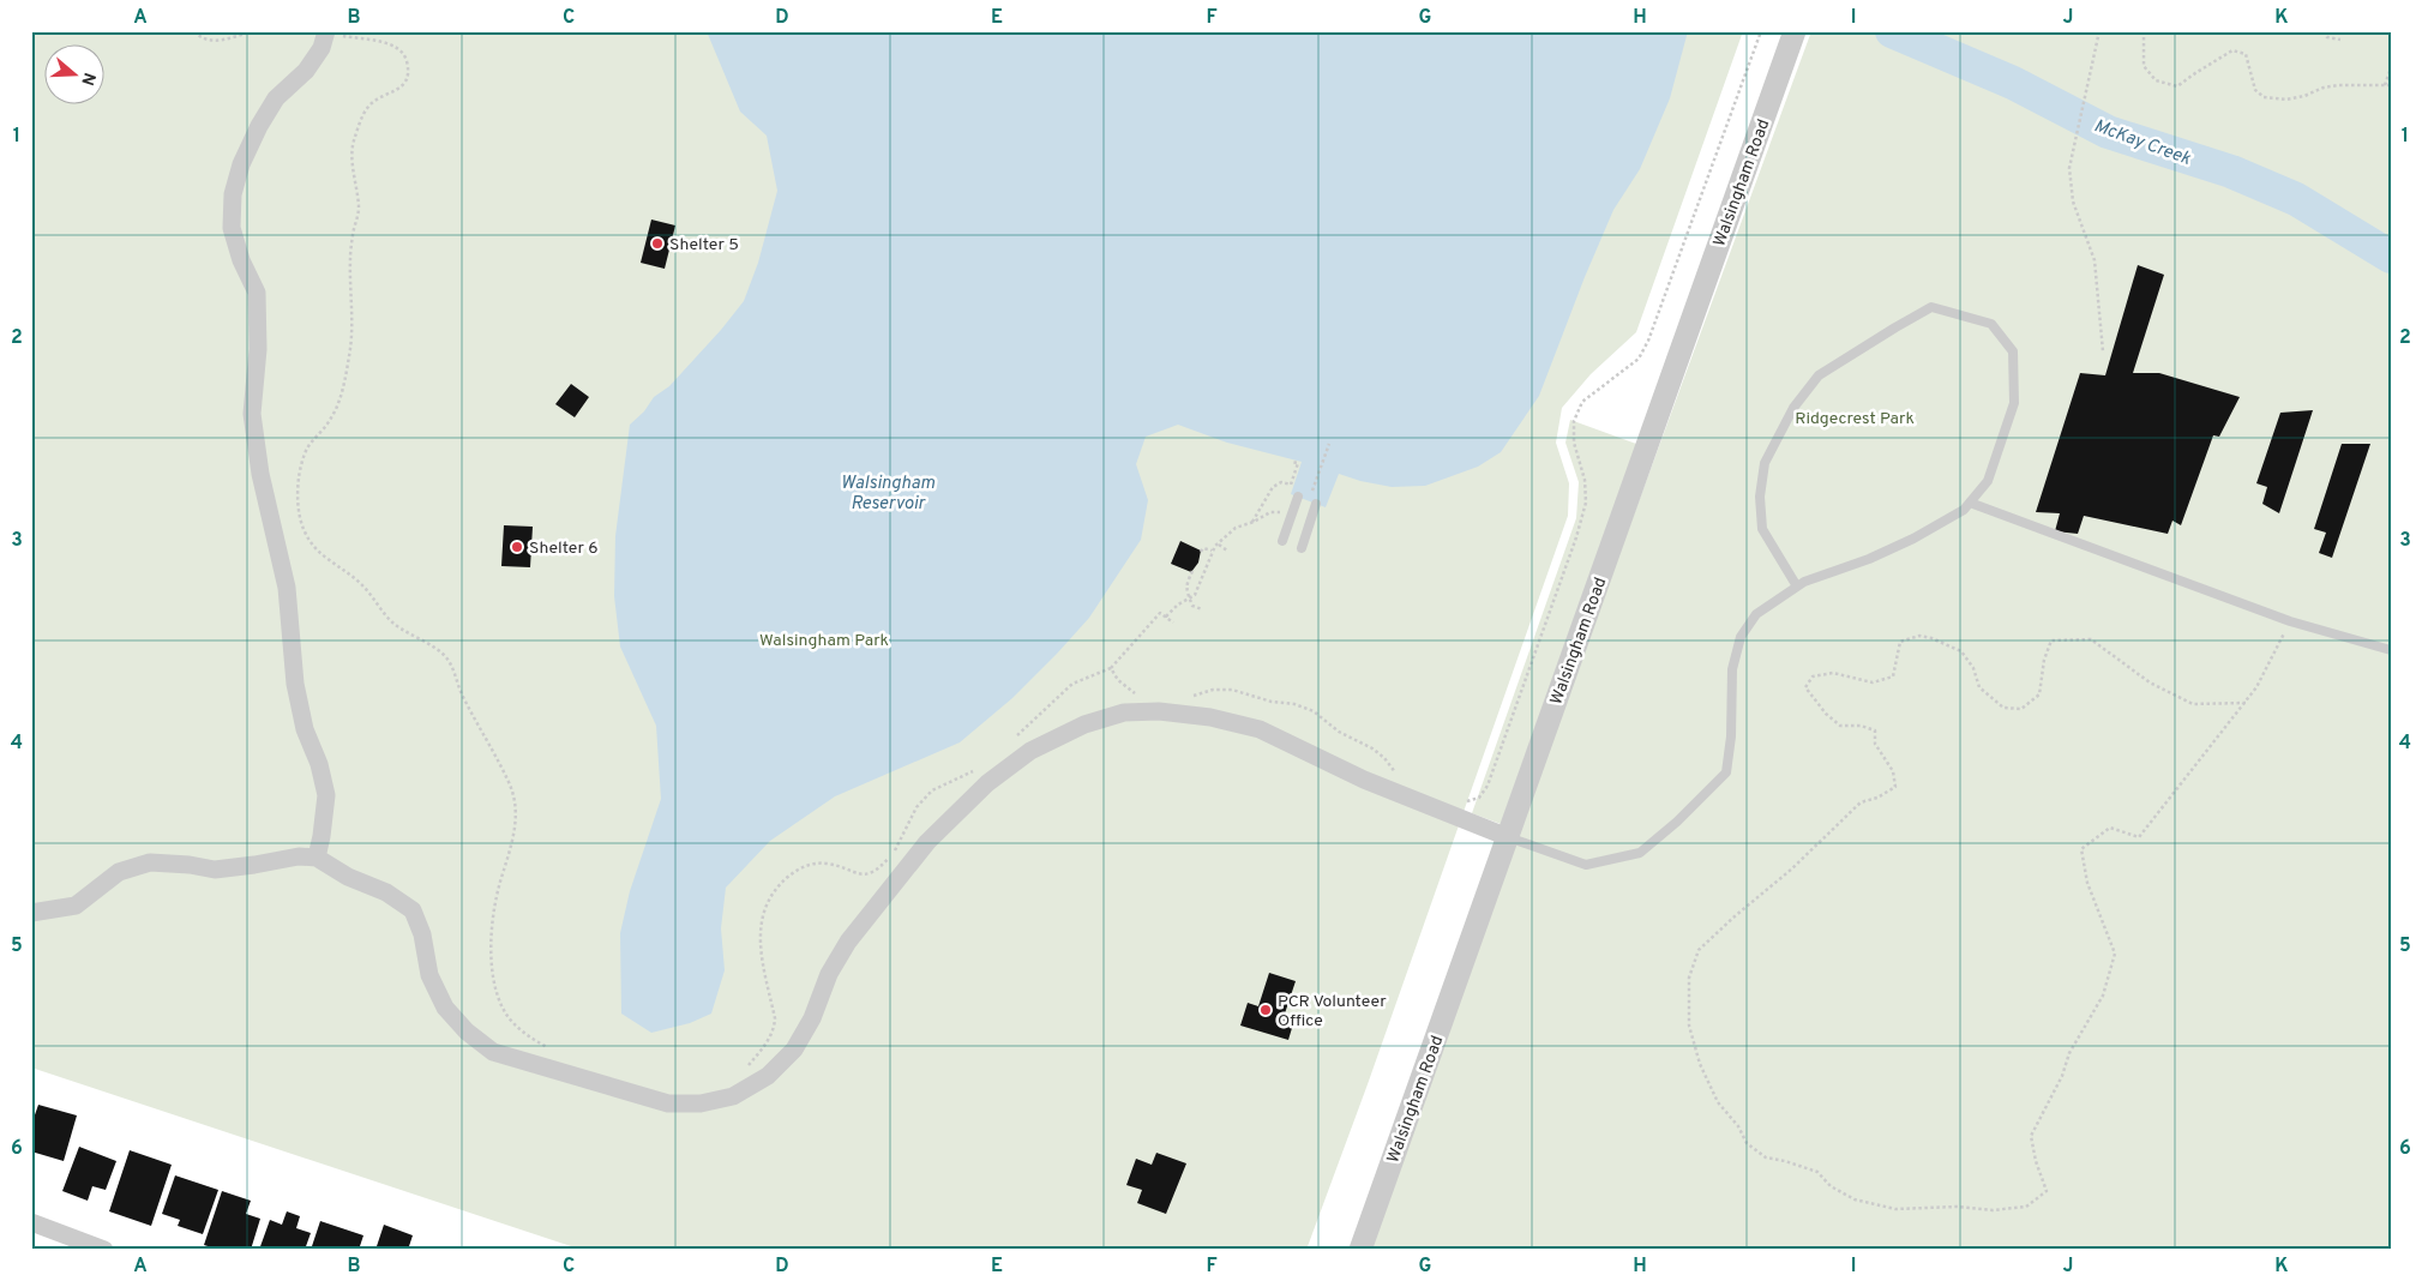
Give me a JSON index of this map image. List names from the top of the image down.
{
  "streets": {
    "street": ["Walsingham Road"]
  },
  "water": ["McKay Creek", "Walsingham Reservoir"],
  "parks": ["Ridgecrest Park", "Walsingham Park"],
  "places": ["Shelter 5", "Shelter 6", "PCR Volunteer Office"],
  "north": "right",
  "grid": {
    "columns": [
      "A",
      "B",
      "C",
      "D",
      "E",
      "F",
      "G",
      "H",
      "I",
      "J",
      "K"
    ],
    "rows": [
      "1",
      "2",
      "3",
      "4",
      "5",
      "6"
    ]
  }
}
